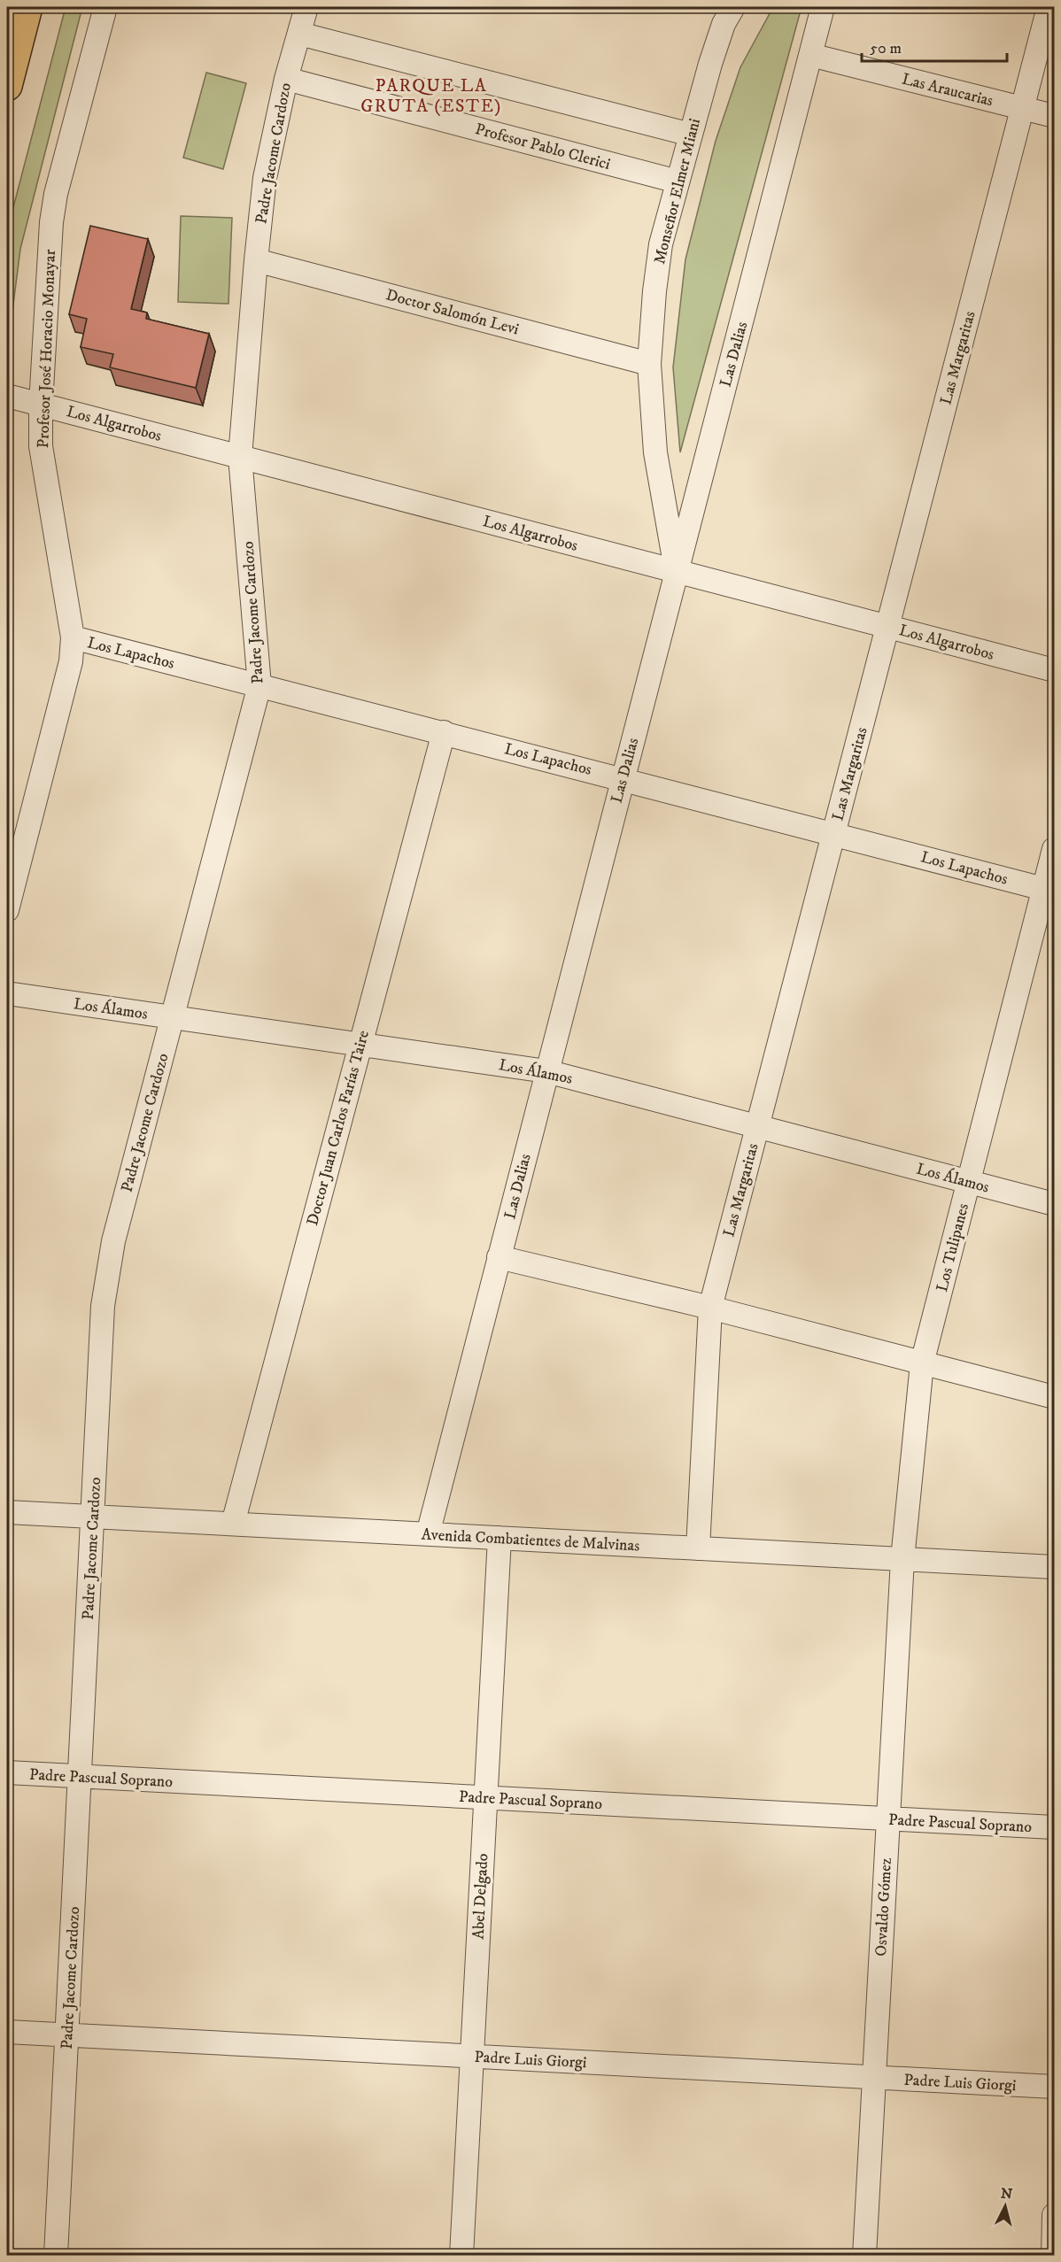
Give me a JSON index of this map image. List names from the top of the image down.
{
  "streets": {
    "street": [
      "Las Araucarias",
      "Profesor Pablo Clerici",
      "Padre Jacome Cardozo",
      "Monseñor Elmer Miani",
      "Doctor Salomón Levi",
      "Profesor José Horacio Monayar",
      "Las Dalias",
      "Las Margaritas",
      "Los Algarrobos",
      "Los Lapachos",
      "Los Álamos",
      "Doctor Juan Carlos Farías Taire",
      "Los Tulipanes",
      "Avenida Combatientes de Malvinas",
      "Padre Pascual Soprano",
      "Abel Delgado",
      "Osvaldo Gómez",
      "Padre Luis Giorgi"
    ]
  },
  "crossings": [
    ["Las Araucarias", "Las Dalias"],
    ["Las Araucarias", "Las Margaritas"],
    ["Profesor Pablo Clerici", "Padre Jacome Cardozo"],
    ["Profesor Pablo Clerici", "Monseñor Elmer Miani"],
    ["Padre Jacome Cardozo", "Doctor Salomón Levi"],
    ["Padre Jacome Cardozo", "Los Algarrobos"],
    ["Padre Jacome Cardozo", "Los Lapachos"],
    ["Padre Jacome Cardozo", "Los Álamos"],
    ["Padre Jacome Cardozo", "Avenida Combatientes de Malvinas"],
    ["Padre Jacome Cardozo", "Padre Pascual Soprano"],
    ["Padre Jacome Cardozo", "Padre Luis Giorgi"],
    ["Monseñor Elmer Miani", "Doctor Salomón Levi"],
    ["Monseñor Elmer Miani", "Las Dalias"],
    ["Monseñor Elmer Miani", "Los Algarrobos"],
    ["Profesor José Horacio Monayar", "Los Algarrobos"],
    ["Profesor José Horacio Monayar", "Los Lapachos"],
    ["Las Dalias", "Los Algarrobos"],
    ["Las Dalias", "Los Lapachos"],
    ["Las Dalias", "Los Álamos"],
    ["Las Dalias", "Avenida Combatientes de Malvinas"],
    ["Las Margaritas", "Los Algarrobos"],
    ["Las Margaritas", "Los Lapachos"],
    ["Las Margaritas", "Los Álamos"],
    ["Las Margaritas", "Avenida Combatientes de Malvinas"],
    ["Los Lapachos", "Doctor Juan Carlos Farías Taire"],
    ["Los Lapachos", "Los Tulipanes"],
    ["Los Álamos", "Doctor Juan Carlos Farías Taire"],
    ["Los Álamos", "Los Tulipanes"],
    ["Doctor Juan Carlos Farías Taire", "Avenida Combatientes de Malvinas"],
    ["Los Tulipanes", "Avenida Combatientes de Malvinas"],
    ["Los Tulipanes", "Osvaldo Gómez"],
    ["Avenida Combatientes de Malvinas", "Abel Delgado"],
    ["Avenida Combatientes de Malvinas", "Osvaldo Gómez"],
    ["Padre Pascual Soprano", "Abel Delgado"],
    ["Padre Pascual Soprano", "Osvaldo Gómez"],
    ["Abel Delgado", "Padre Luis Giorgi"],
    ["Osvaldo Gómez", "Padre Luis Giorgi"]
  ],
  "districts": ["PARQUE LA GRUTA (ESTE)"],
  "scale_bar": "50 m",
  "north": "top"
}
